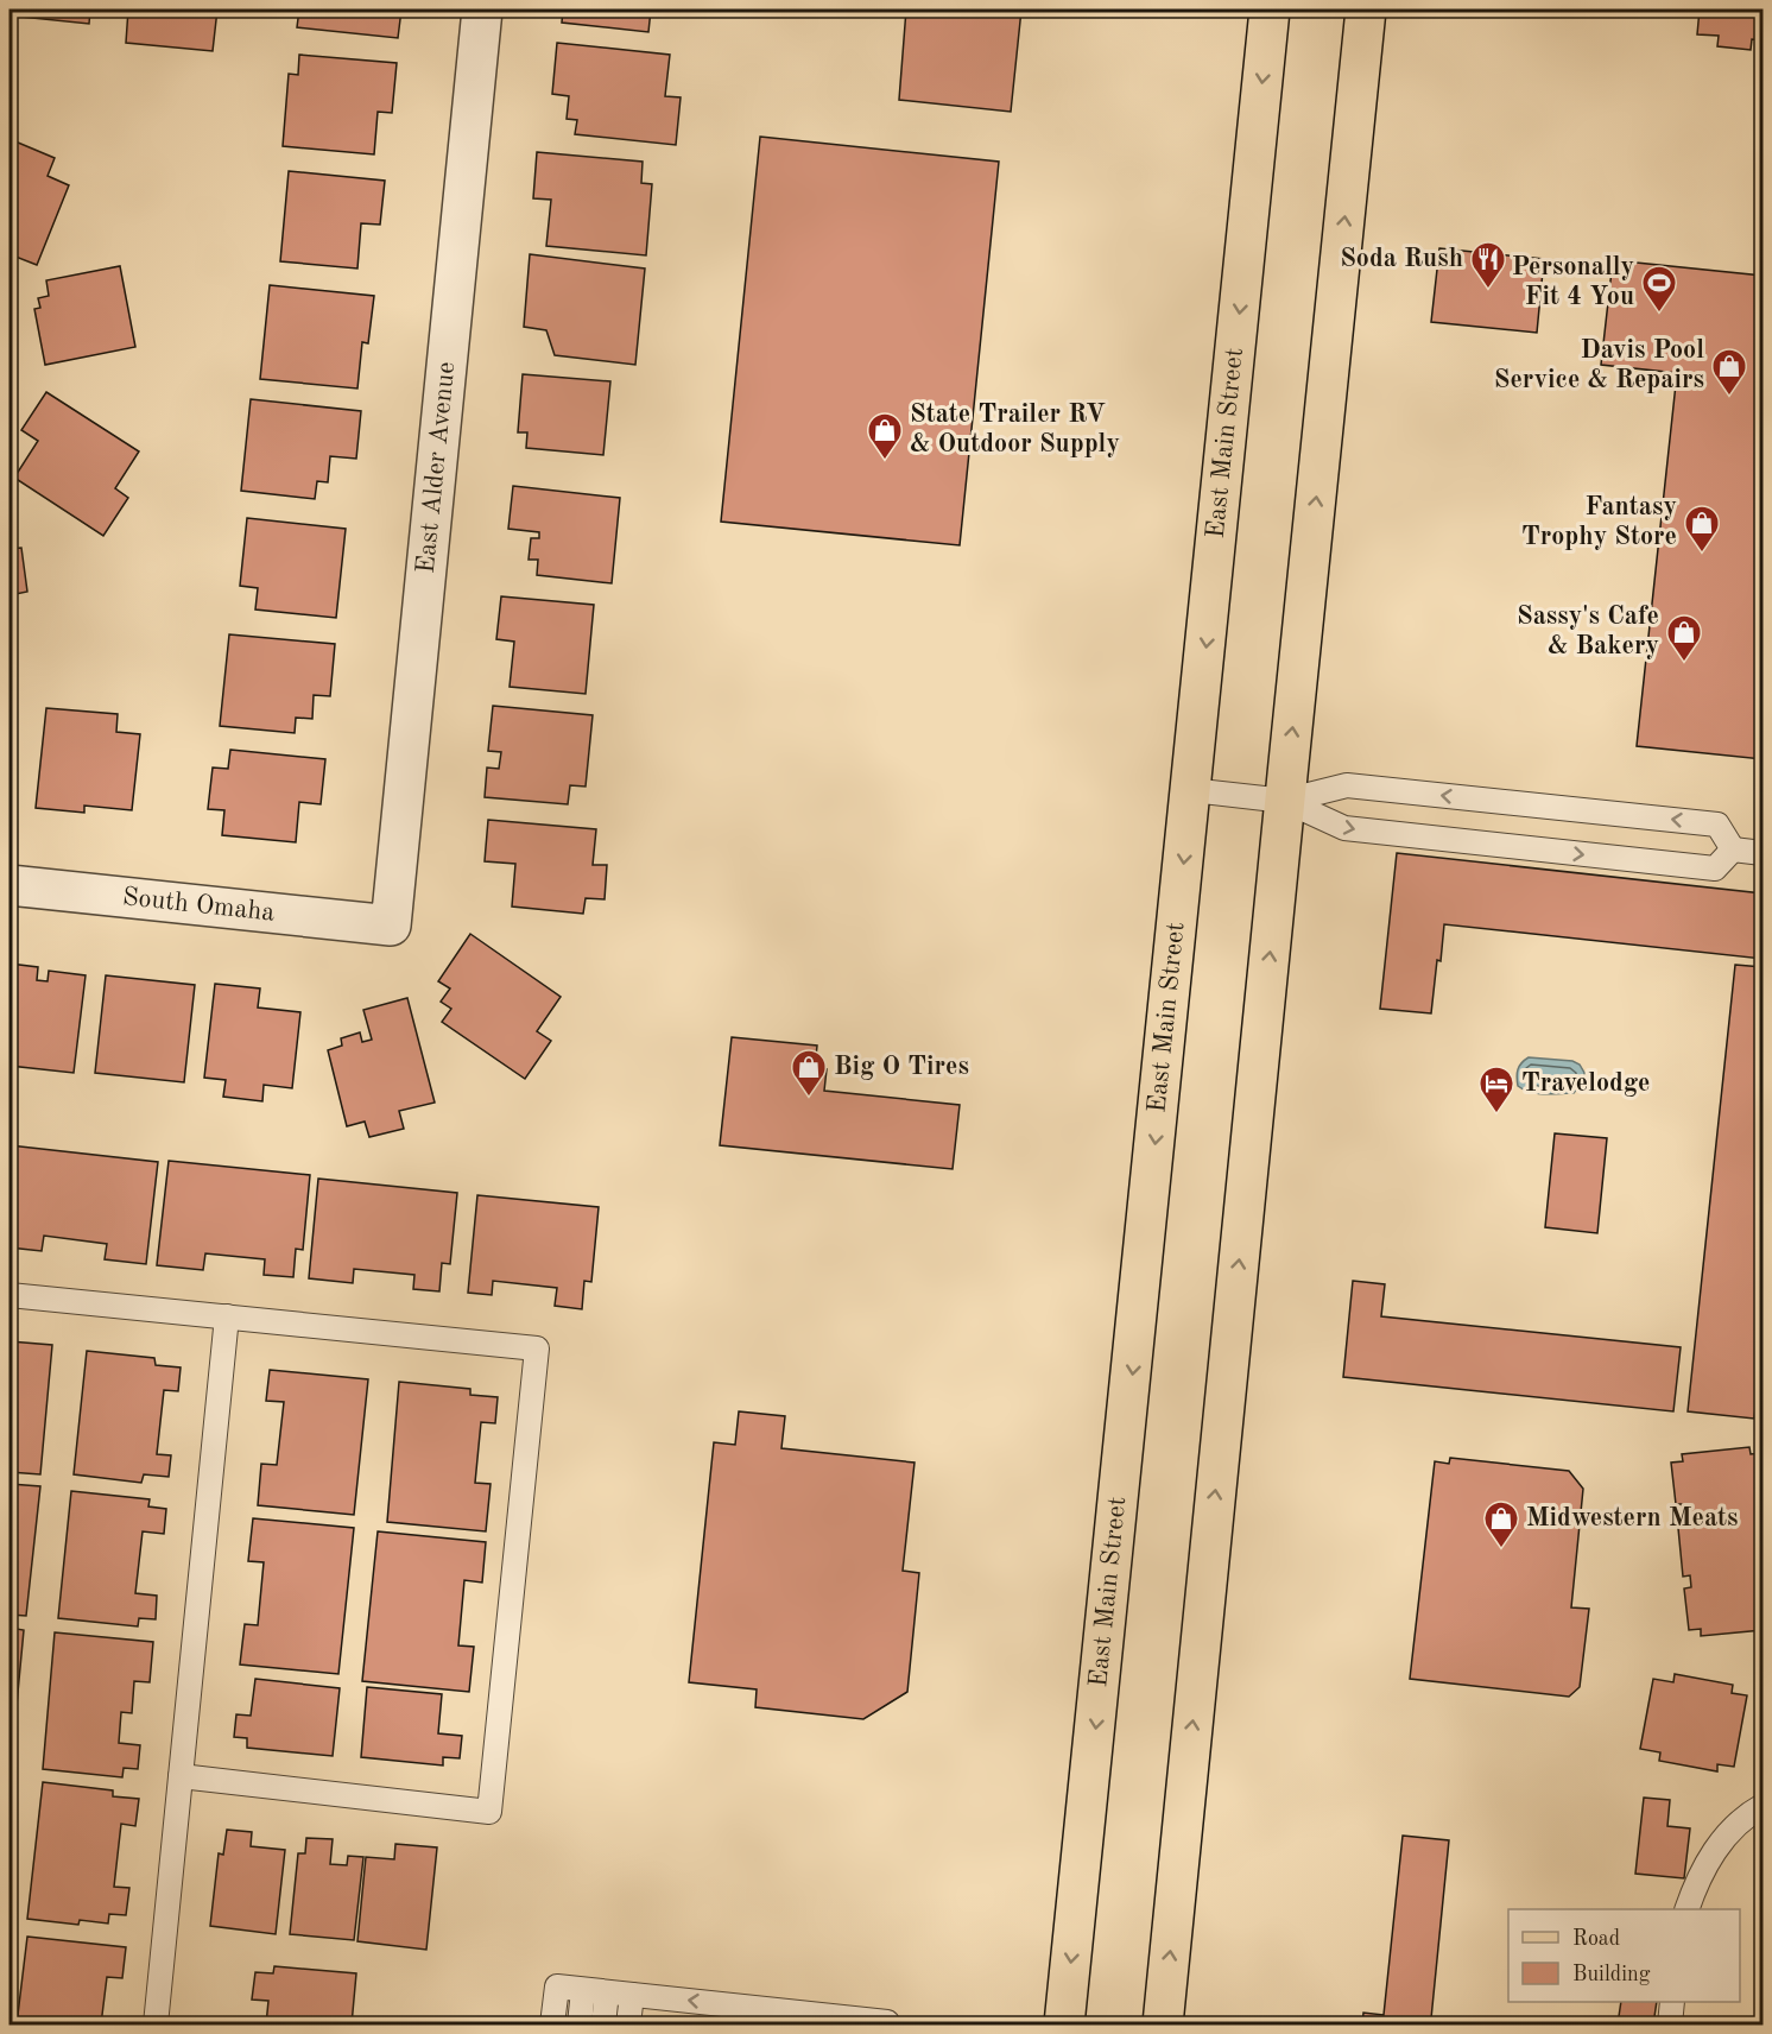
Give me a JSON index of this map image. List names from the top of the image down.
{
  "streets": {
    "main road": ["East Main Street"],
    "street": ["East Alder Avenue", "South Omaha"]
  },
  "crossings": [
    ["East Alder Avenue", "South Omaha"]
  ],
  "places": {
    "restaurant": ["Soda Rush"],
    "sports": ["Personally Fit 4 You"],
    "shop": [
      "Davis Pool Service & Repairs",
      "State Trailer RV & Outdoor Supply",
      "Fantasy Trophy Store",
      "Sassy's Cafe & Bakery",
      "Big O Tires",
      "Midwestern Meats"
    ],
    "hotel": ["Travelodge"]
  },
  "legend": ["Road", "Building"]
}
